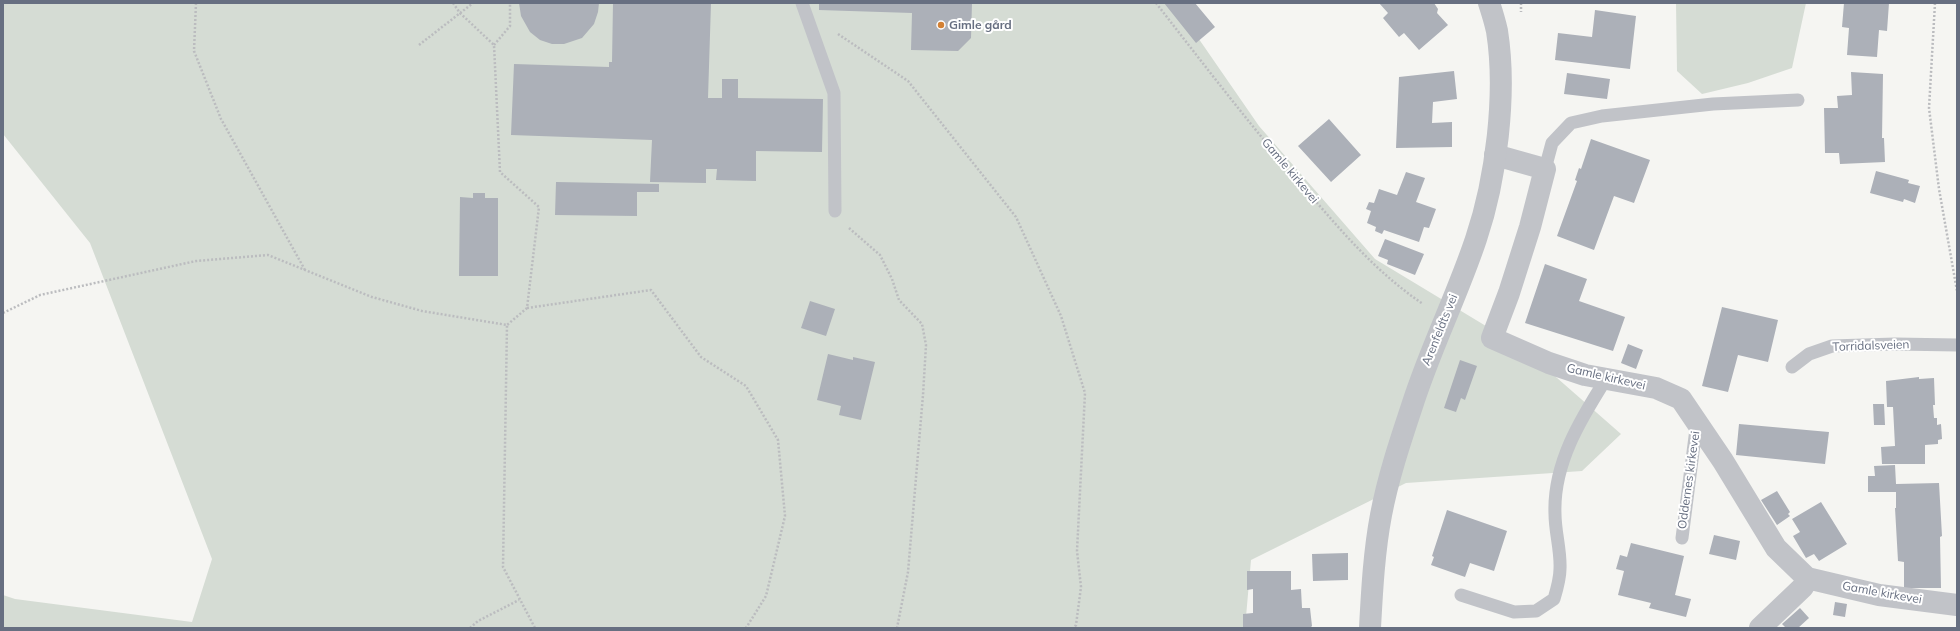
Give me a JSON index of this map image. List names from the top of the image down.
{
  "streets": {
    "street": ["Gamle kirkevei", "Arenfeldts vei"],
    "lane": ["Torridalsveien", "Oddernes kirkevei"]
  },
  "crossings": [
    ["Gamle kirkevei", "Arenfeldts vei"],
    ["Gamle kirkevei", "Oddernes kirkevei"]
  ],
  "places": ["Gimle gård"]
}
